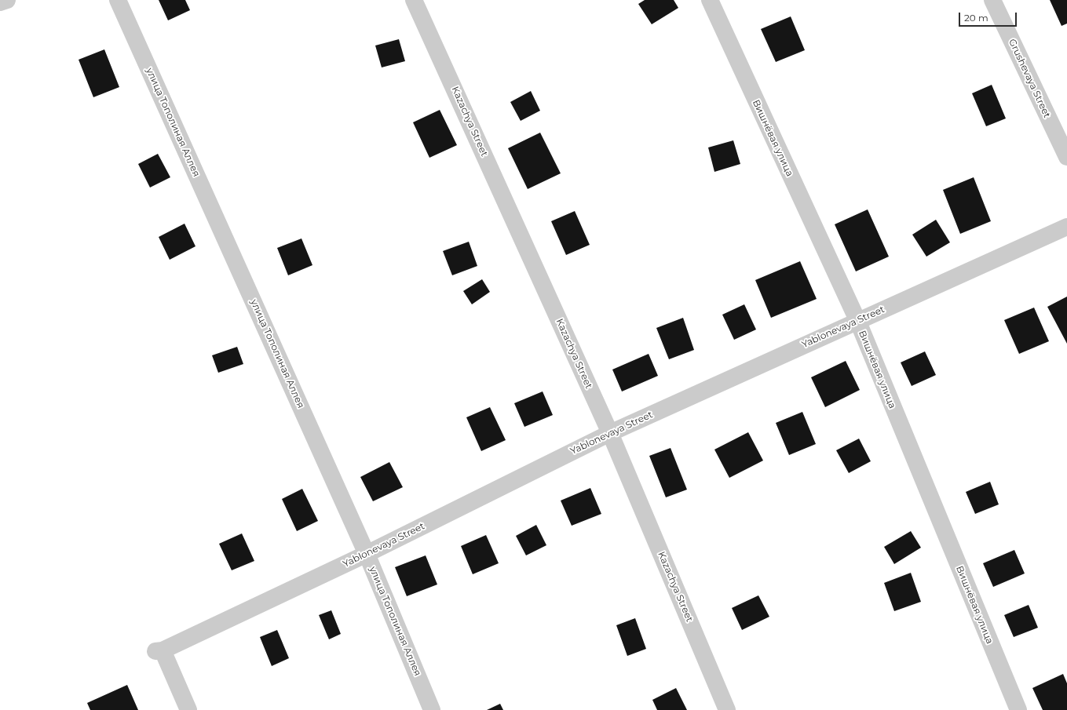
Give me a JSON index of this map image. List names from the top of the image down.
{
  "streets": {
    "street": [
      "Grushevaya Street",
      "Kazachya Street",
      "улица Тополиная Аллея",
      "Вишнёвая улица",
      "Yablonevaya Street"
    ]
  },
  "crossings": [
    ["Kazachya Street", "Yablonevaya Street"],
    ["улица Тополиная Аллея", "Yablonevaya Street"],
    ["Вишнёвая улица", "Yablonevaya Street"]
  ],
  "scale_bar": "20 m"
}
